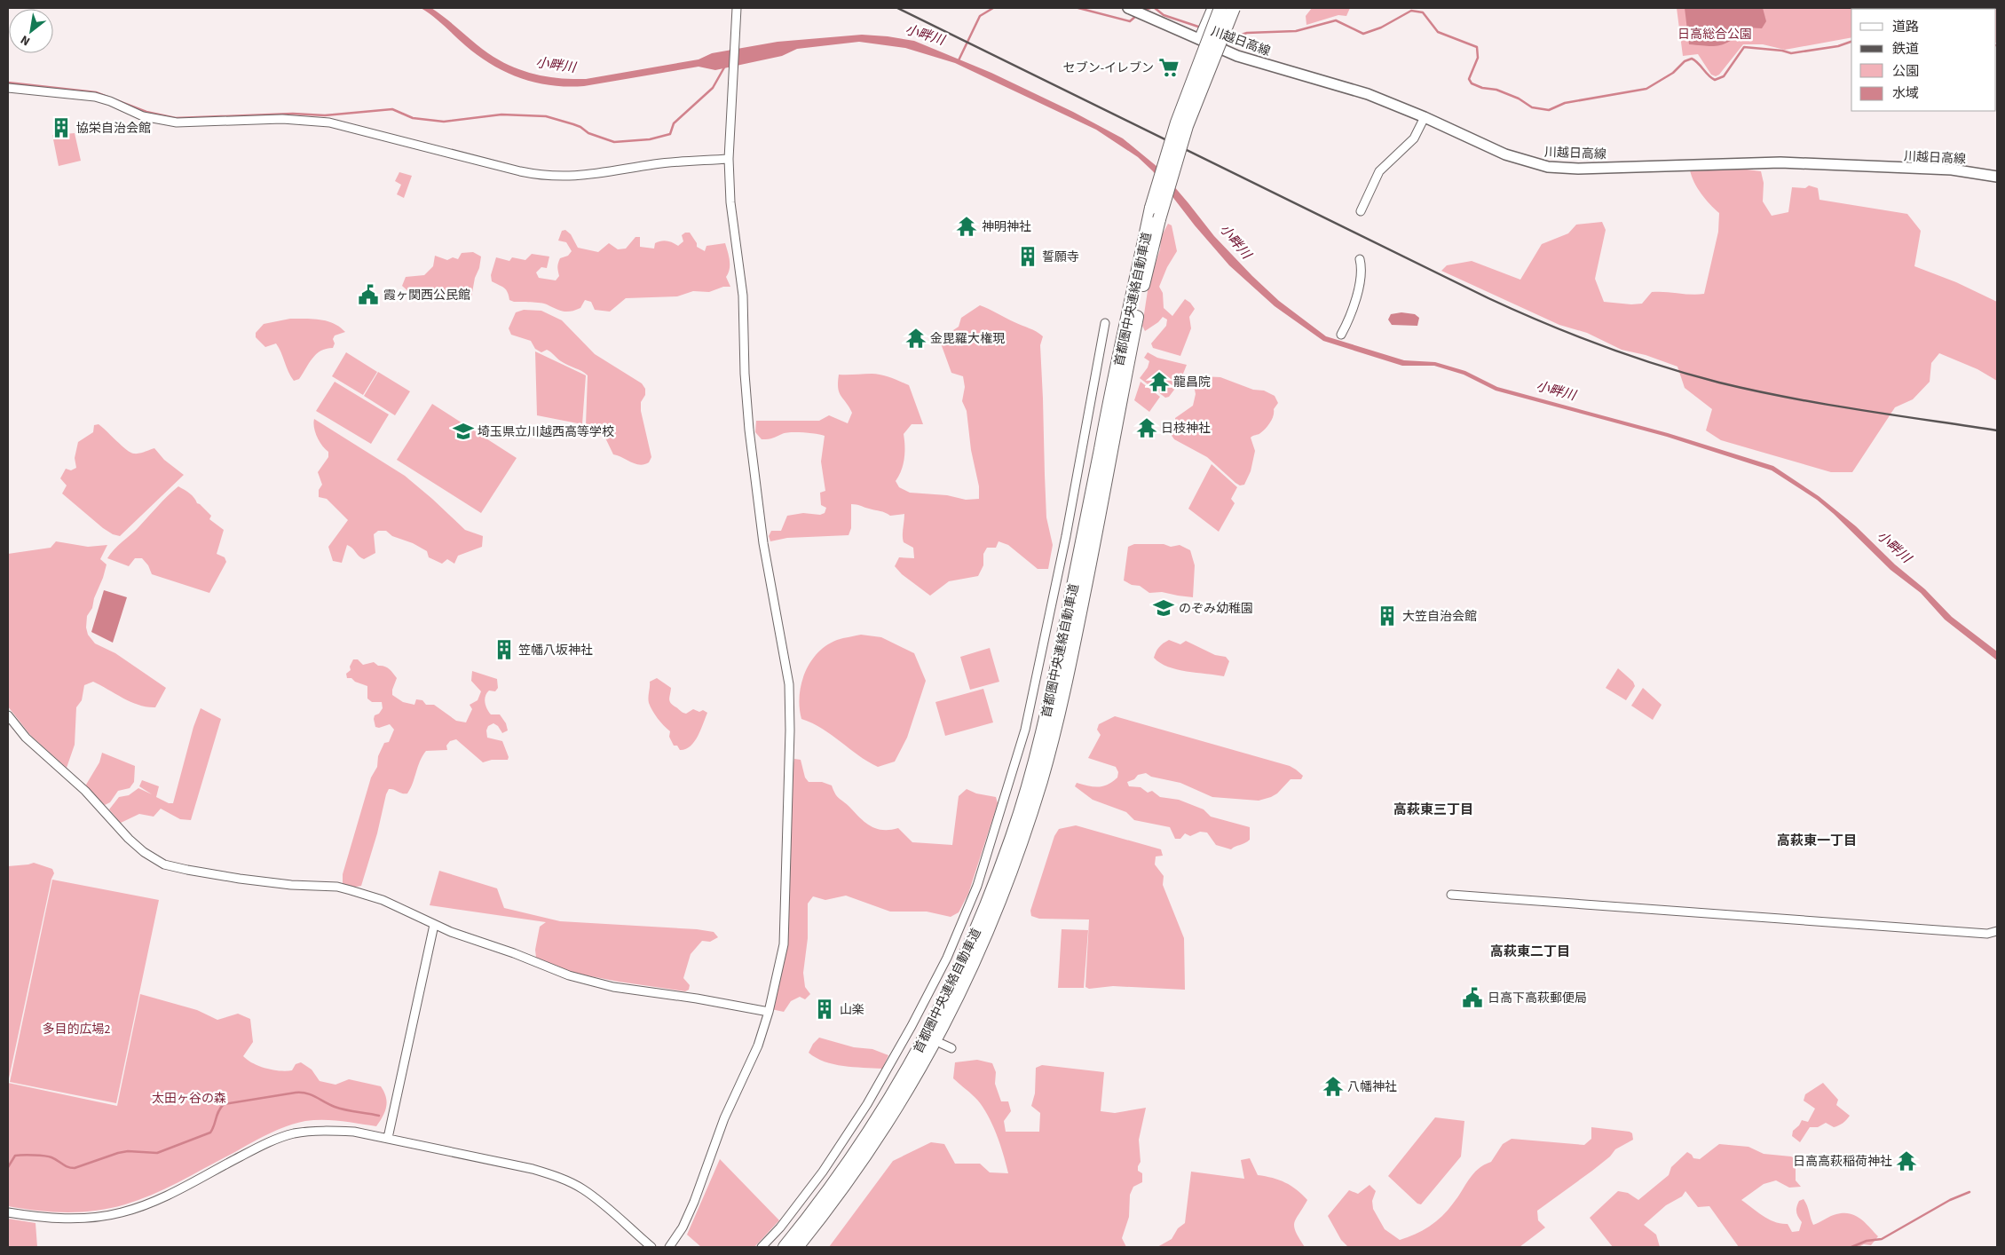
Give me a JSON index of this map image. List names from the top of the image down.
{
  "streets": {
    "highway": ["首都圏中央連絡自動車道"],
    "main road": ["川越日高線"]
  },
  "districts": ["高萩東三丁目", "高萩東一丁目", "高萩東二丁目"],
  "water": ["小畔川"],
  "parks": ["日高総合公園", "多目的広場2", "太田ヶ谷の森"],
  "places": {
    "supermarket": ["セブン-イレブン"],
    "building": [
      "協栄自治会館",
      "誓願寺",
      "大笠自治会館",
      "笠幡八坂神社",
      "山楽"
    ],
    "temple": [
      "神明神社",
      "金毘羅大権現",
      "龍昌院",
      "日枝神社",
      "八幡神社",
      "日高高萩稲荷神社"
    ],
    "public building": ["霞ヶ関西公民館", "日高下高萩郵便局"],
    "school or university": ["埼玉県立川越西高等学校", "のぞみ幼稚園"]
  },
  "legend": [
    "道路",
    "鉄道",
    "公園",
    "水域"
  ],
  "north": "bottom left"
}
